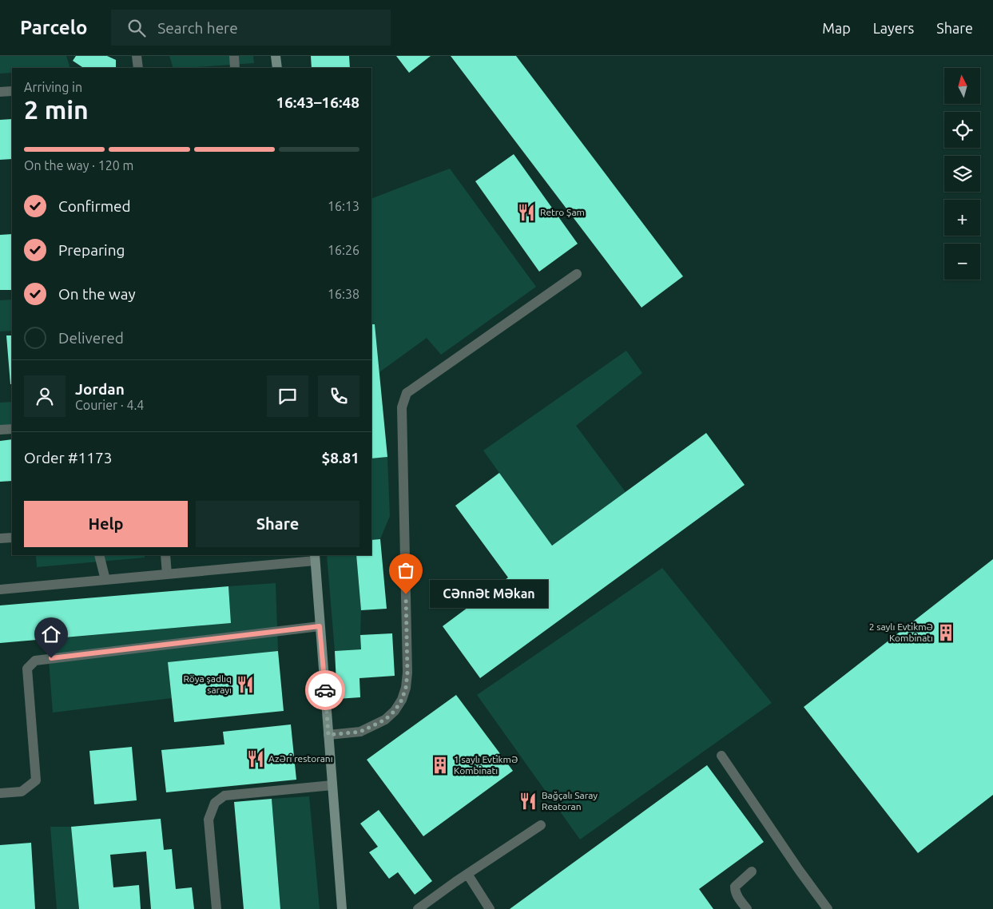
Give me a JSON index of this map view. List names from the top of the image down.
{
  "places": {
    "restaurant": [
      "Retro Şam",
      "Röya şadlıq sarayı",
      "Azəri restoranı",
      "Bağçalı Saray Reatoran"
    ],
    "other": ["Cənnət Məkan"],
    "building": ["2 saylı Evtikmə Kombinatı", "1 saylı Evtikmə Kombinatı"]
  },
  "north": "top",
  "page": {
    "header": "Parcelo",
    "search": "Search here",
    "nav": ["Map", "Layers", "Share"],
    "map_buttons": ["+", "−"],
    "heading": ["2 min", "Arriving in", "16:43–16:48"],
    "panel": [
      "Jordan",
      "Courier · 4.4",
      "Order #1173",
      "$8.81"
    ],
    "bar": "On the way · 120 m",
    "list": [
      ["Confirmed", "16:13"],
      ["Preparing", "16:26"],
      ["On the way", "16:38"],
      "Delivered"
    ],
    "buttons": ["Help", "Share"],
    "bubble": "Cənnət Məkan"
  }
}
